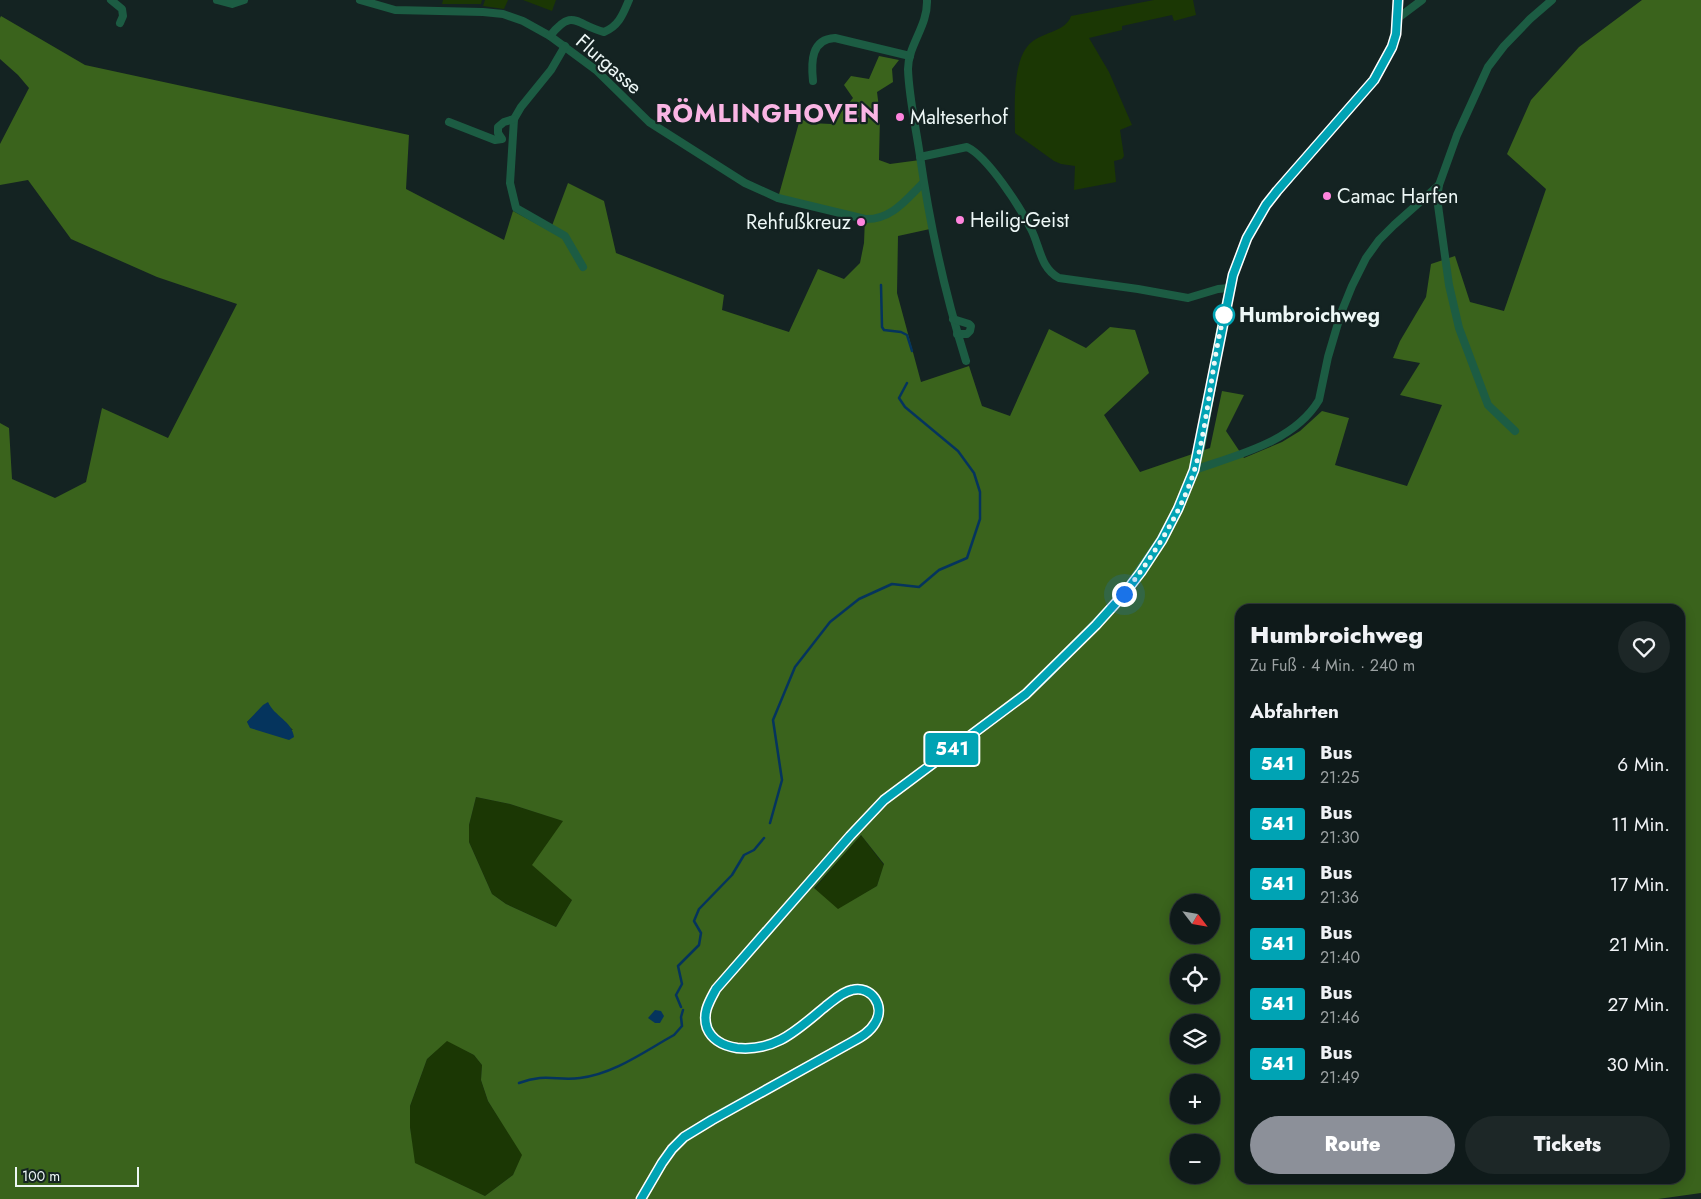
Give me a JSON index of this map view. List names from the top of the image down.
{
  "streets": {
    "street": ["Flurgasse"]
  },
  "districts": ["RÖMLINGHOVEN"],
  "places": [
    "Malteserhof",
    "Camac Harfen",
    "Heilig-Geist",
    "Rehfußkreuz",
    "Humbroichweg"
  ],
  "lines": ["bus line 541"],
  "scale_bar": "100 m",
  "north": "bottom right",
  "page": {
    "on_map": "541",
    "heading": [
      ["Humbroichweg", "Zu Fuß · 4 Min. · 240 m"],
      "Abfahrten"
    ],
    "list": [
      {
        "mark": "541",
        "name": "Bus",
        "note": "21:25",
        "value": "6 Min."
      },
      {
        "mark": "541",
        "name": "Bus",
        "note": "21:30",
        "value": "11 Min."
      },
      {
        "mark": "541",
        "name": "Bus",
        "note": "21:36",
        "value": "17 Min."
      },
      {
        "mark": "541",
        "name": "Bus",
        "note": "21:40",
        "value": "21 Min."
      },
      {
        "mark": "541",
        "name": "Bus",
        "note": "21:46",
        "value": "27 Min."
      },
      {
        "mark": "541",
        "name": "Bus",
        "note": "21:49",
        "value": "30 Min."
      }
    ],
    "map_buttons": ["+", "−"],
    "buttons": ["Route", "Tickets"],
    "scale": "100 m"
  }
}
